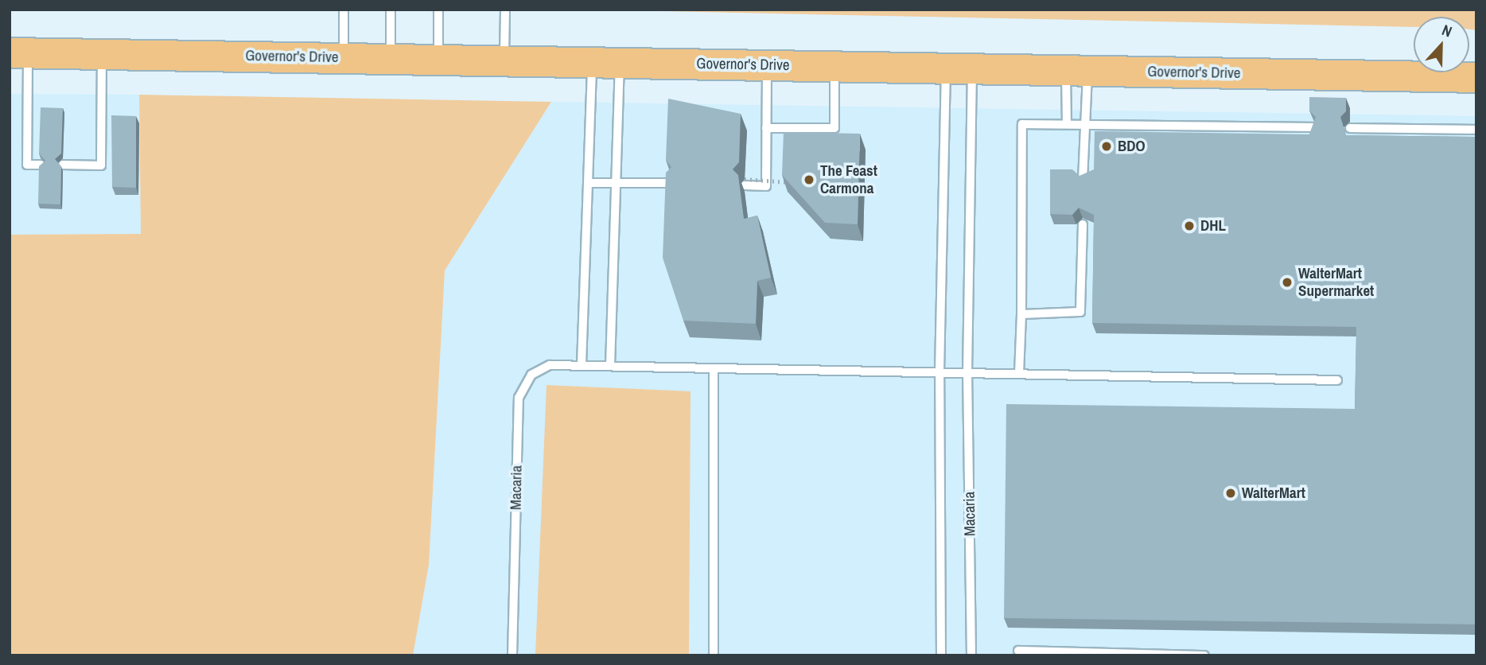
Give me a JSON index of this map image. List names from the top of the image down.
{
  "streets": {
    "highway": ["Governor's Drive"],
    "lane": ["Macaria"]
  },
  "crossings": [
    ["Governor's Drive", "Macaria"]
  ],
  "places": [
    "BDO",
    "The Feast Carmona",
    "DHL",
    "WalterMart Supermarket",
    "WalterMart"
  ],
  "north": "top"
}
